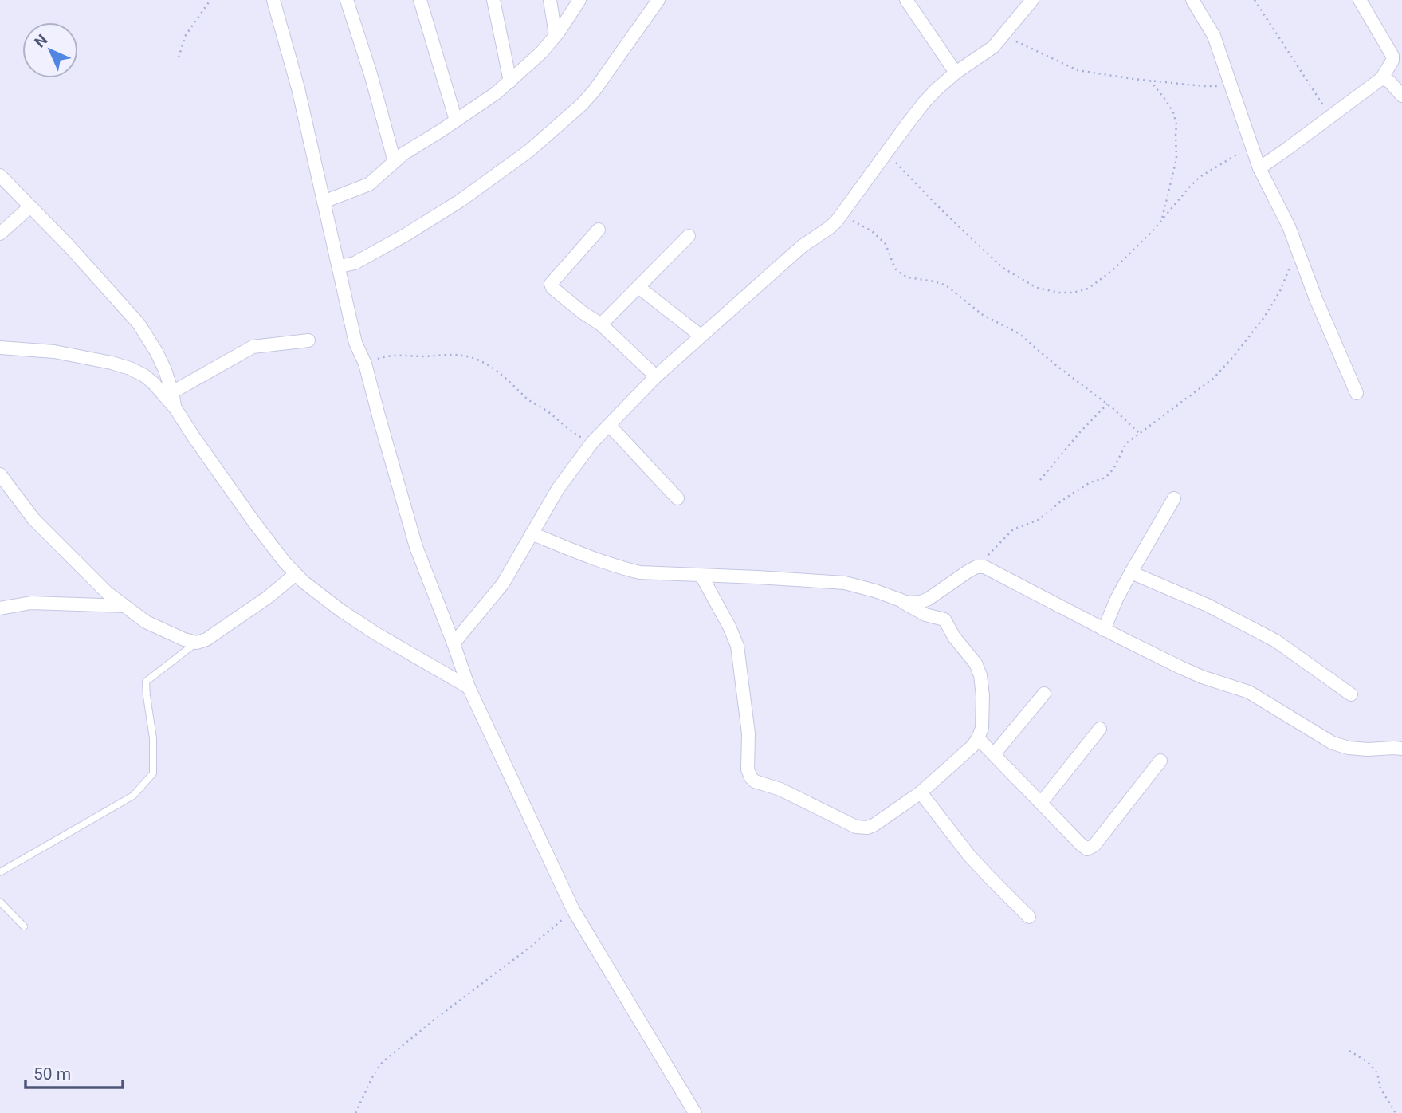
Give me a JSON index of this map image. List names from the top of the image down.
{
  "scale_bar": "50 m",
  "north": "top left"
}
